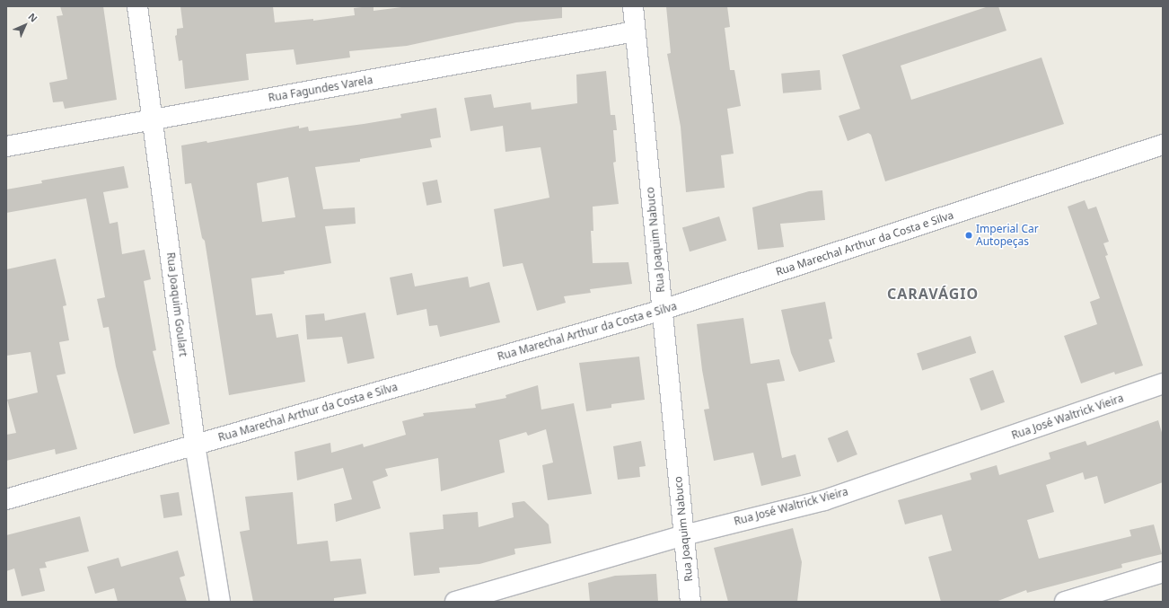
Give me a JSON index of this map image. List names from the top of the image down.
{
  "streets": {
    "street": [
      "Rua Fagundes Varela",
      "Rua Joaquim Nabuco",
      "Rua Marechal Arthur da Costa e Silva",
      "Rua Joaquim Goulart",
      "Rua José Waltrick Vieira"
    ]
  },
  "crossings": [
    ["Rua Fagundes Varela", "Rua Joaquim Nabuco"],
    ["Rua Fagundes Varela", "Rua Joaquim Goulart"],
    ["Rua Joaquim Nabuco", "Rua Marechal Arthur da Costa e Silva"],
    ["Rua Joaquim Nabuco", "Rua José Waltrick Vieira"],
    ["Rua Marechal Arthur da Costa e Silva", "Rua Joaquim Goulart"]
  ],
  "districts": ["CARAVÁGIO"],
  "places": ["Imperial Car Autopeças"],
  "north": "top right"
}
